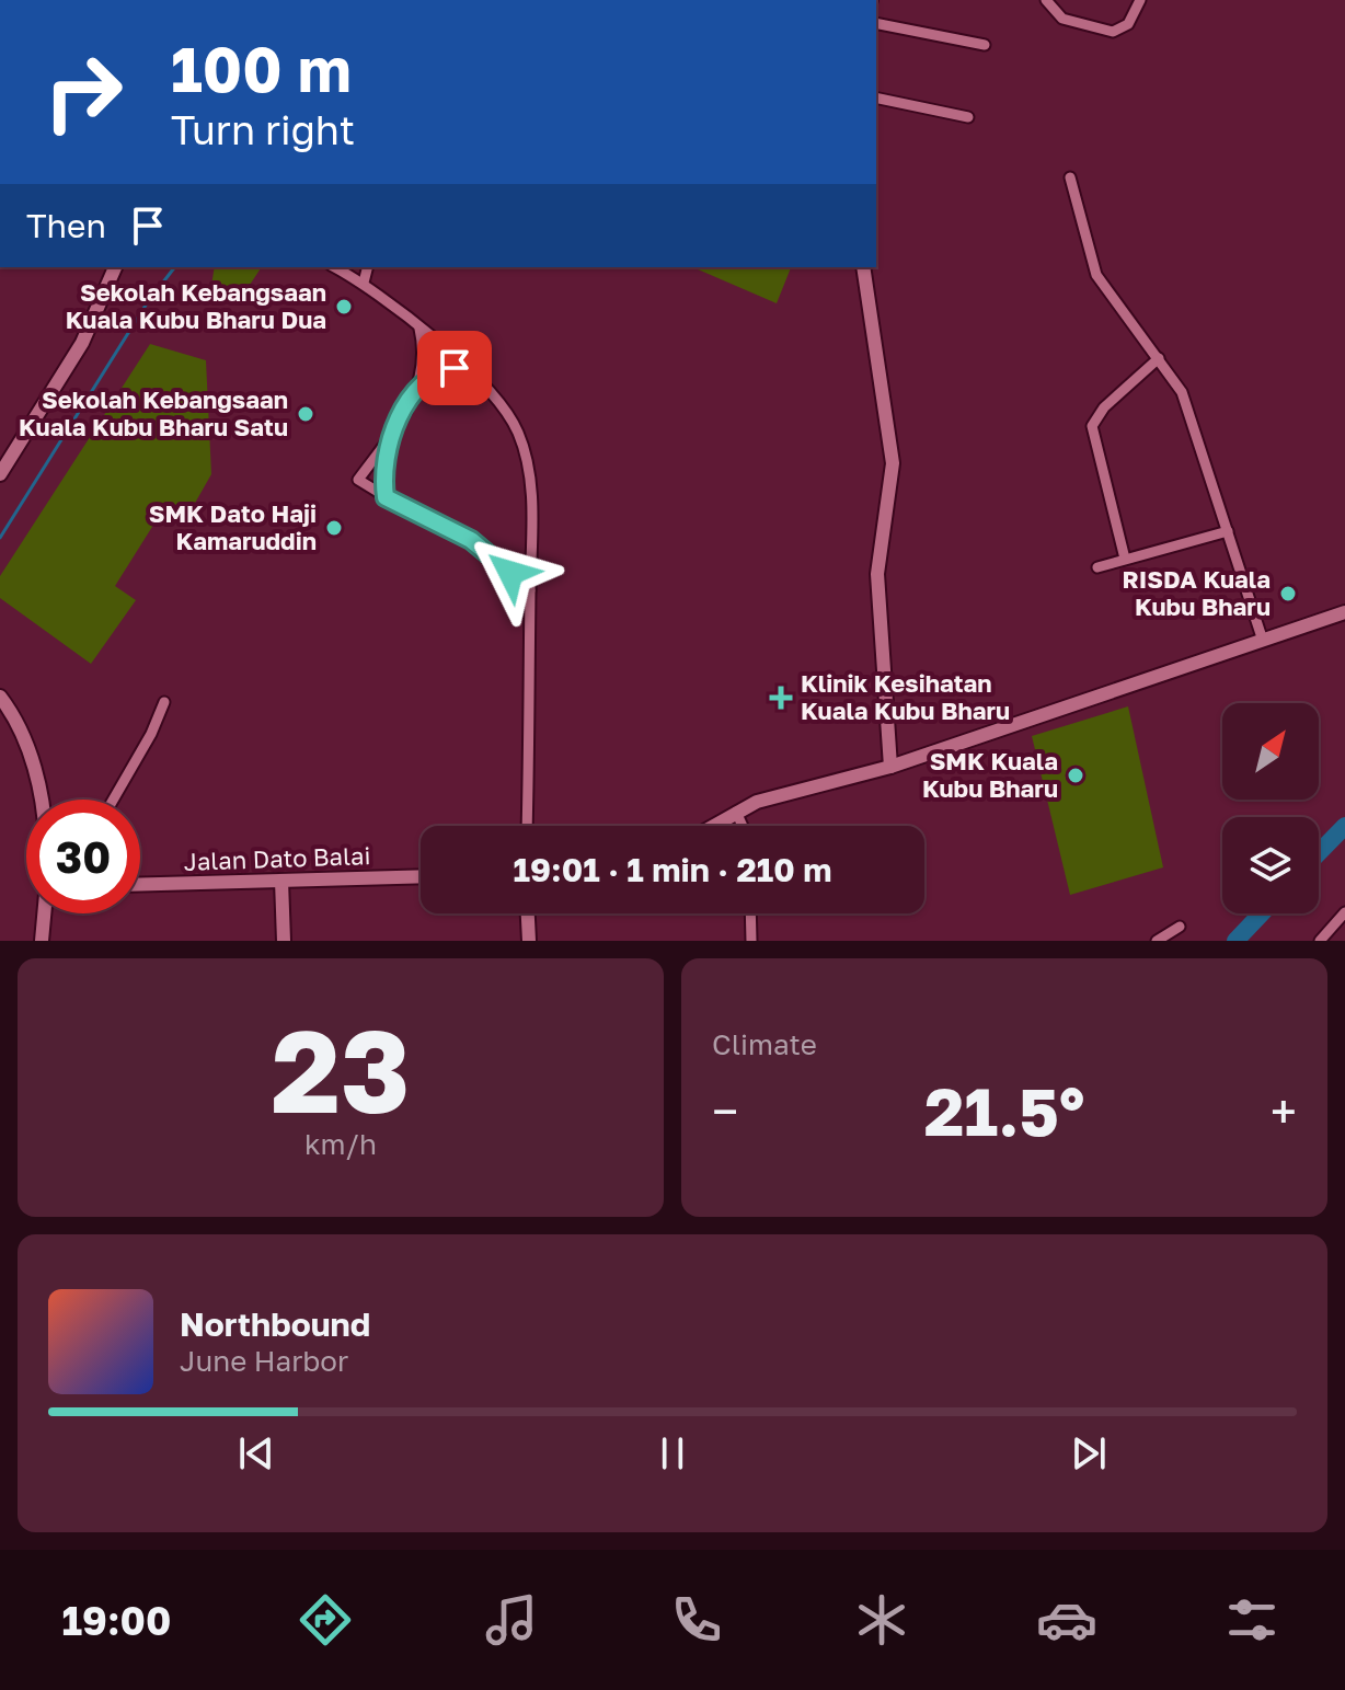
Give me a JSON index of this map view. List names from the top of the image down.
{
  "streets": {
    "street": ["Jalan Dato Balai"]
  },
  "places": {
    "other": [
      "Sekolah Kebangsaan Kuala Kubu Bharu Dua",
      "Sekolah Kebangsaan Kuala Kubu Bharu Satu",
      "SMK Dato Haji Kamaruddin",
      "RISDA Kuala Kubu Bharu",
      "SMK Kuala Kubu Bharu"
    ],
    "health": ["Klinik Kesihatan Kuala Kubu Bharu"]
  },
  "north": "top right",
  "page": {
    "turn": ["100 m", "Turn right"],
    "then": "Then",
    "limit": "30",
    "trip": "19:01 · 1 min · 210 m",
    "tile": [
      ["23", "km/h"],
      "Climate"
    ],
    "heat": ["−", "21.5°", "+"],
    "song": ["Northbound", "June Harbor"],
    "tabs": "19:00"
  }
}
